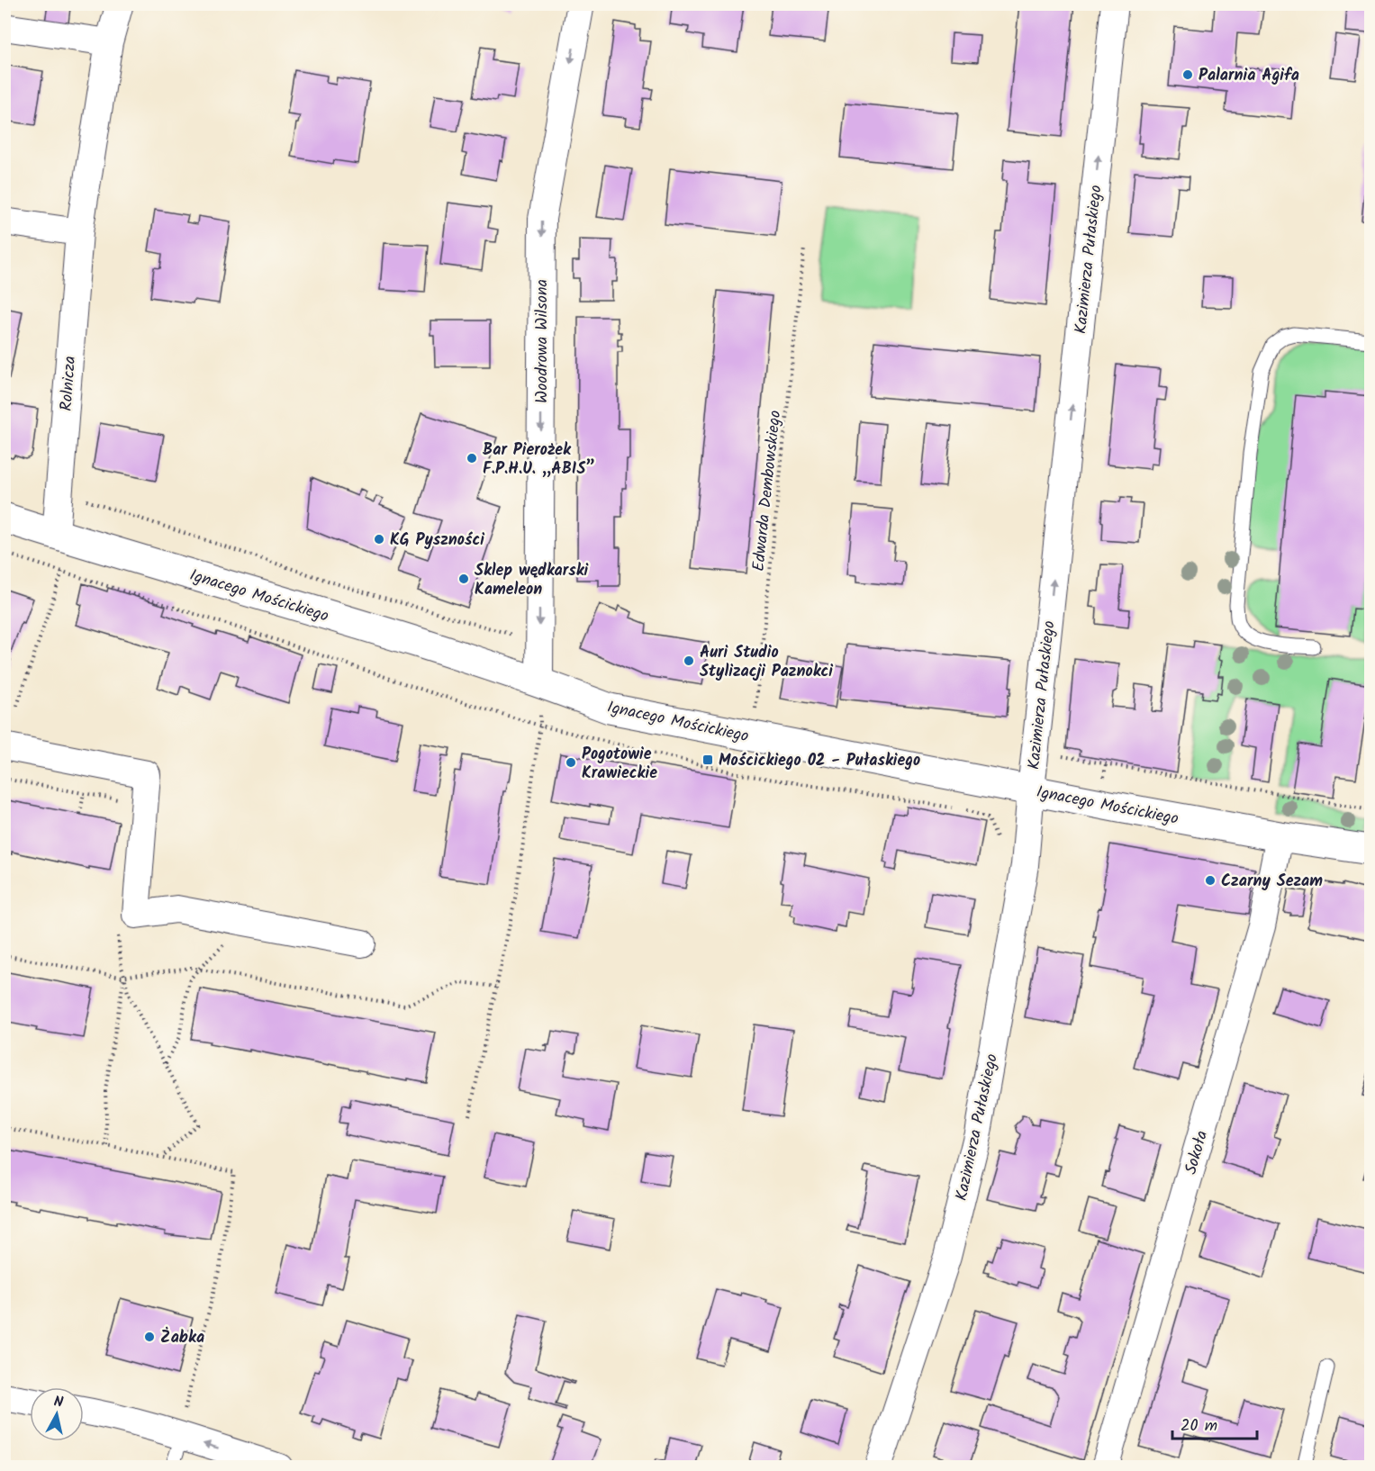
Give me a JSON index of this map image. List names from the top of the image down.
{
  "streets": {
    "street": [
      "Kazimierza Pułaskiego",
      "Woodrowa Wilsona",
      "Rolnicza",
      "Ignacego Mościckiego",
      "Sokoła"
    ],
    "path": ["Edwarda Dembowskiego"]
  },
  "crossings": [
    ["Kazimierza Pułaskiego", "Ignacego Mościckiego"],
    ["Woodrowa Wilsona", "Ignacego Mościckiego"],
    ["Rolnicza", "Ignacego Mościckiego"],
    ["Edwarda Dembowskiego", "Ignacego Mościckiego"],
    ["Ignacego Mościckiego", "Sokoła"]
  ],
  "one_way": ["Kazimierza Pułaskiego", "Woodrowa Wilsona"],
  "places": {
    "other": [
      "Palarnia Agifa",
      "Bar Pierożek F.P.H.U. „ABIS”",
      "KG Pyszności",
      "Sklep wędkarski Kameleon",
      "Auri Studio Stylizacji Paznokci",
      "Pogotowie Krawieckie",
      "Czarny Sezam",
      "Żabka"
    ],
    "transit": ["Mościckiego 02 - Pułaskiego"]
  },
  "scale_bar": "20 m",
  "north": "top"
}
